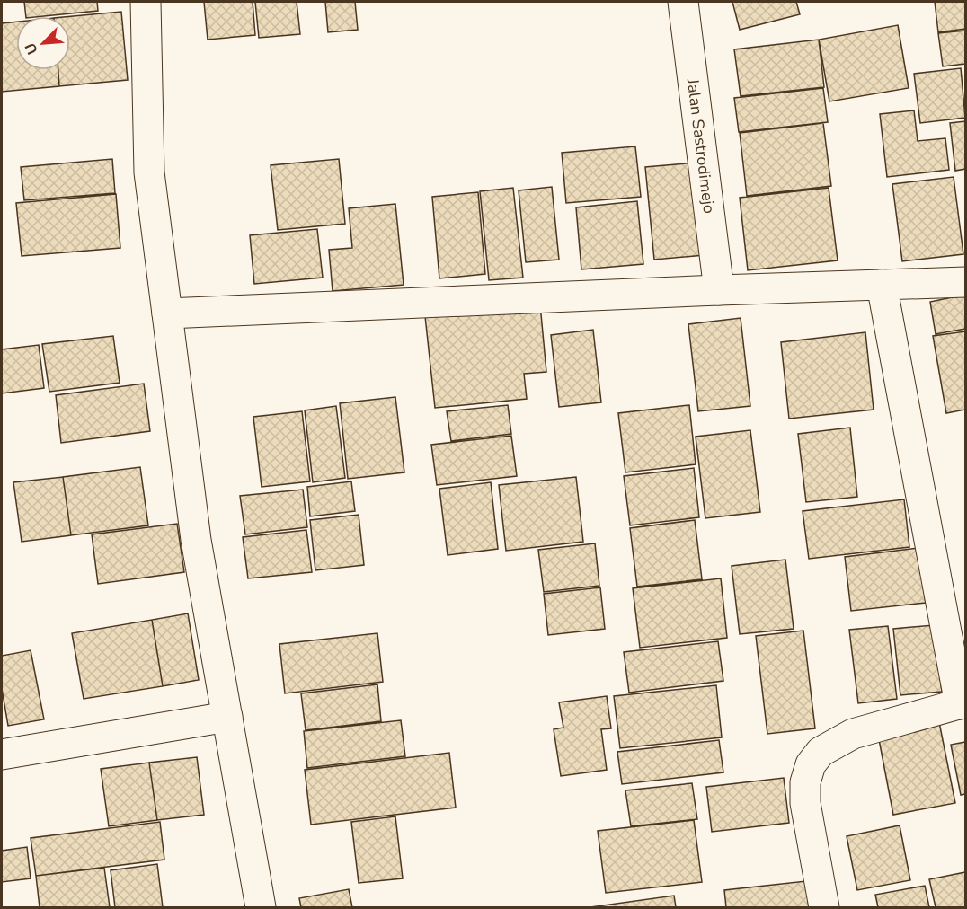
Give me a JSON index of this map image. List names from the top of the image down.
{
  "streets": {
    "street": ["Jalan Sastrodimejo"]
  },
  "north": "bottom left"
}
